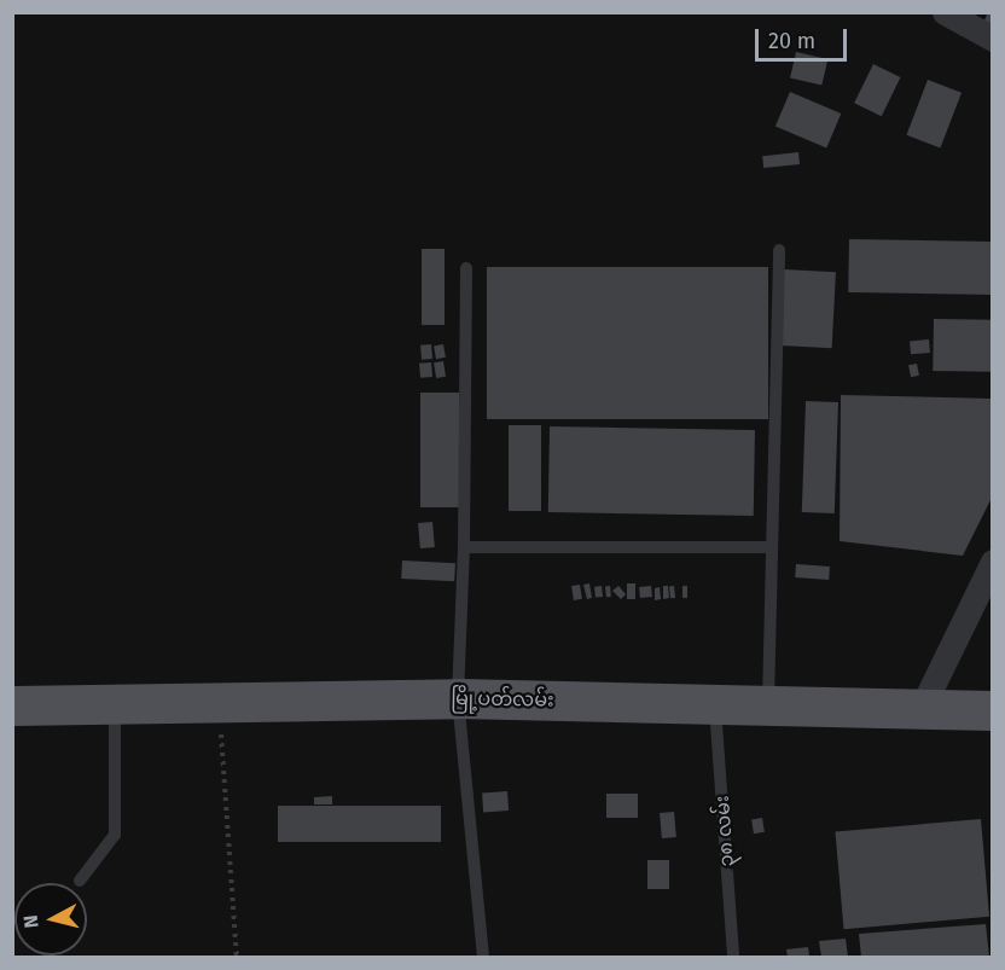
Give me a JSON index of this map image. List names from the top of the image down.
{
  "streets": {
    "main road": ["မြို့ပတ်လမ်း"],
    "lane": ["၃၈ လမ်း"]
  },
  "crossings": [
    ["မြို့ပတ်လမ်း", "၃၈ လမ်း"]
  ],
  "scale_bar": "20 m",
  "north": "left"
}
